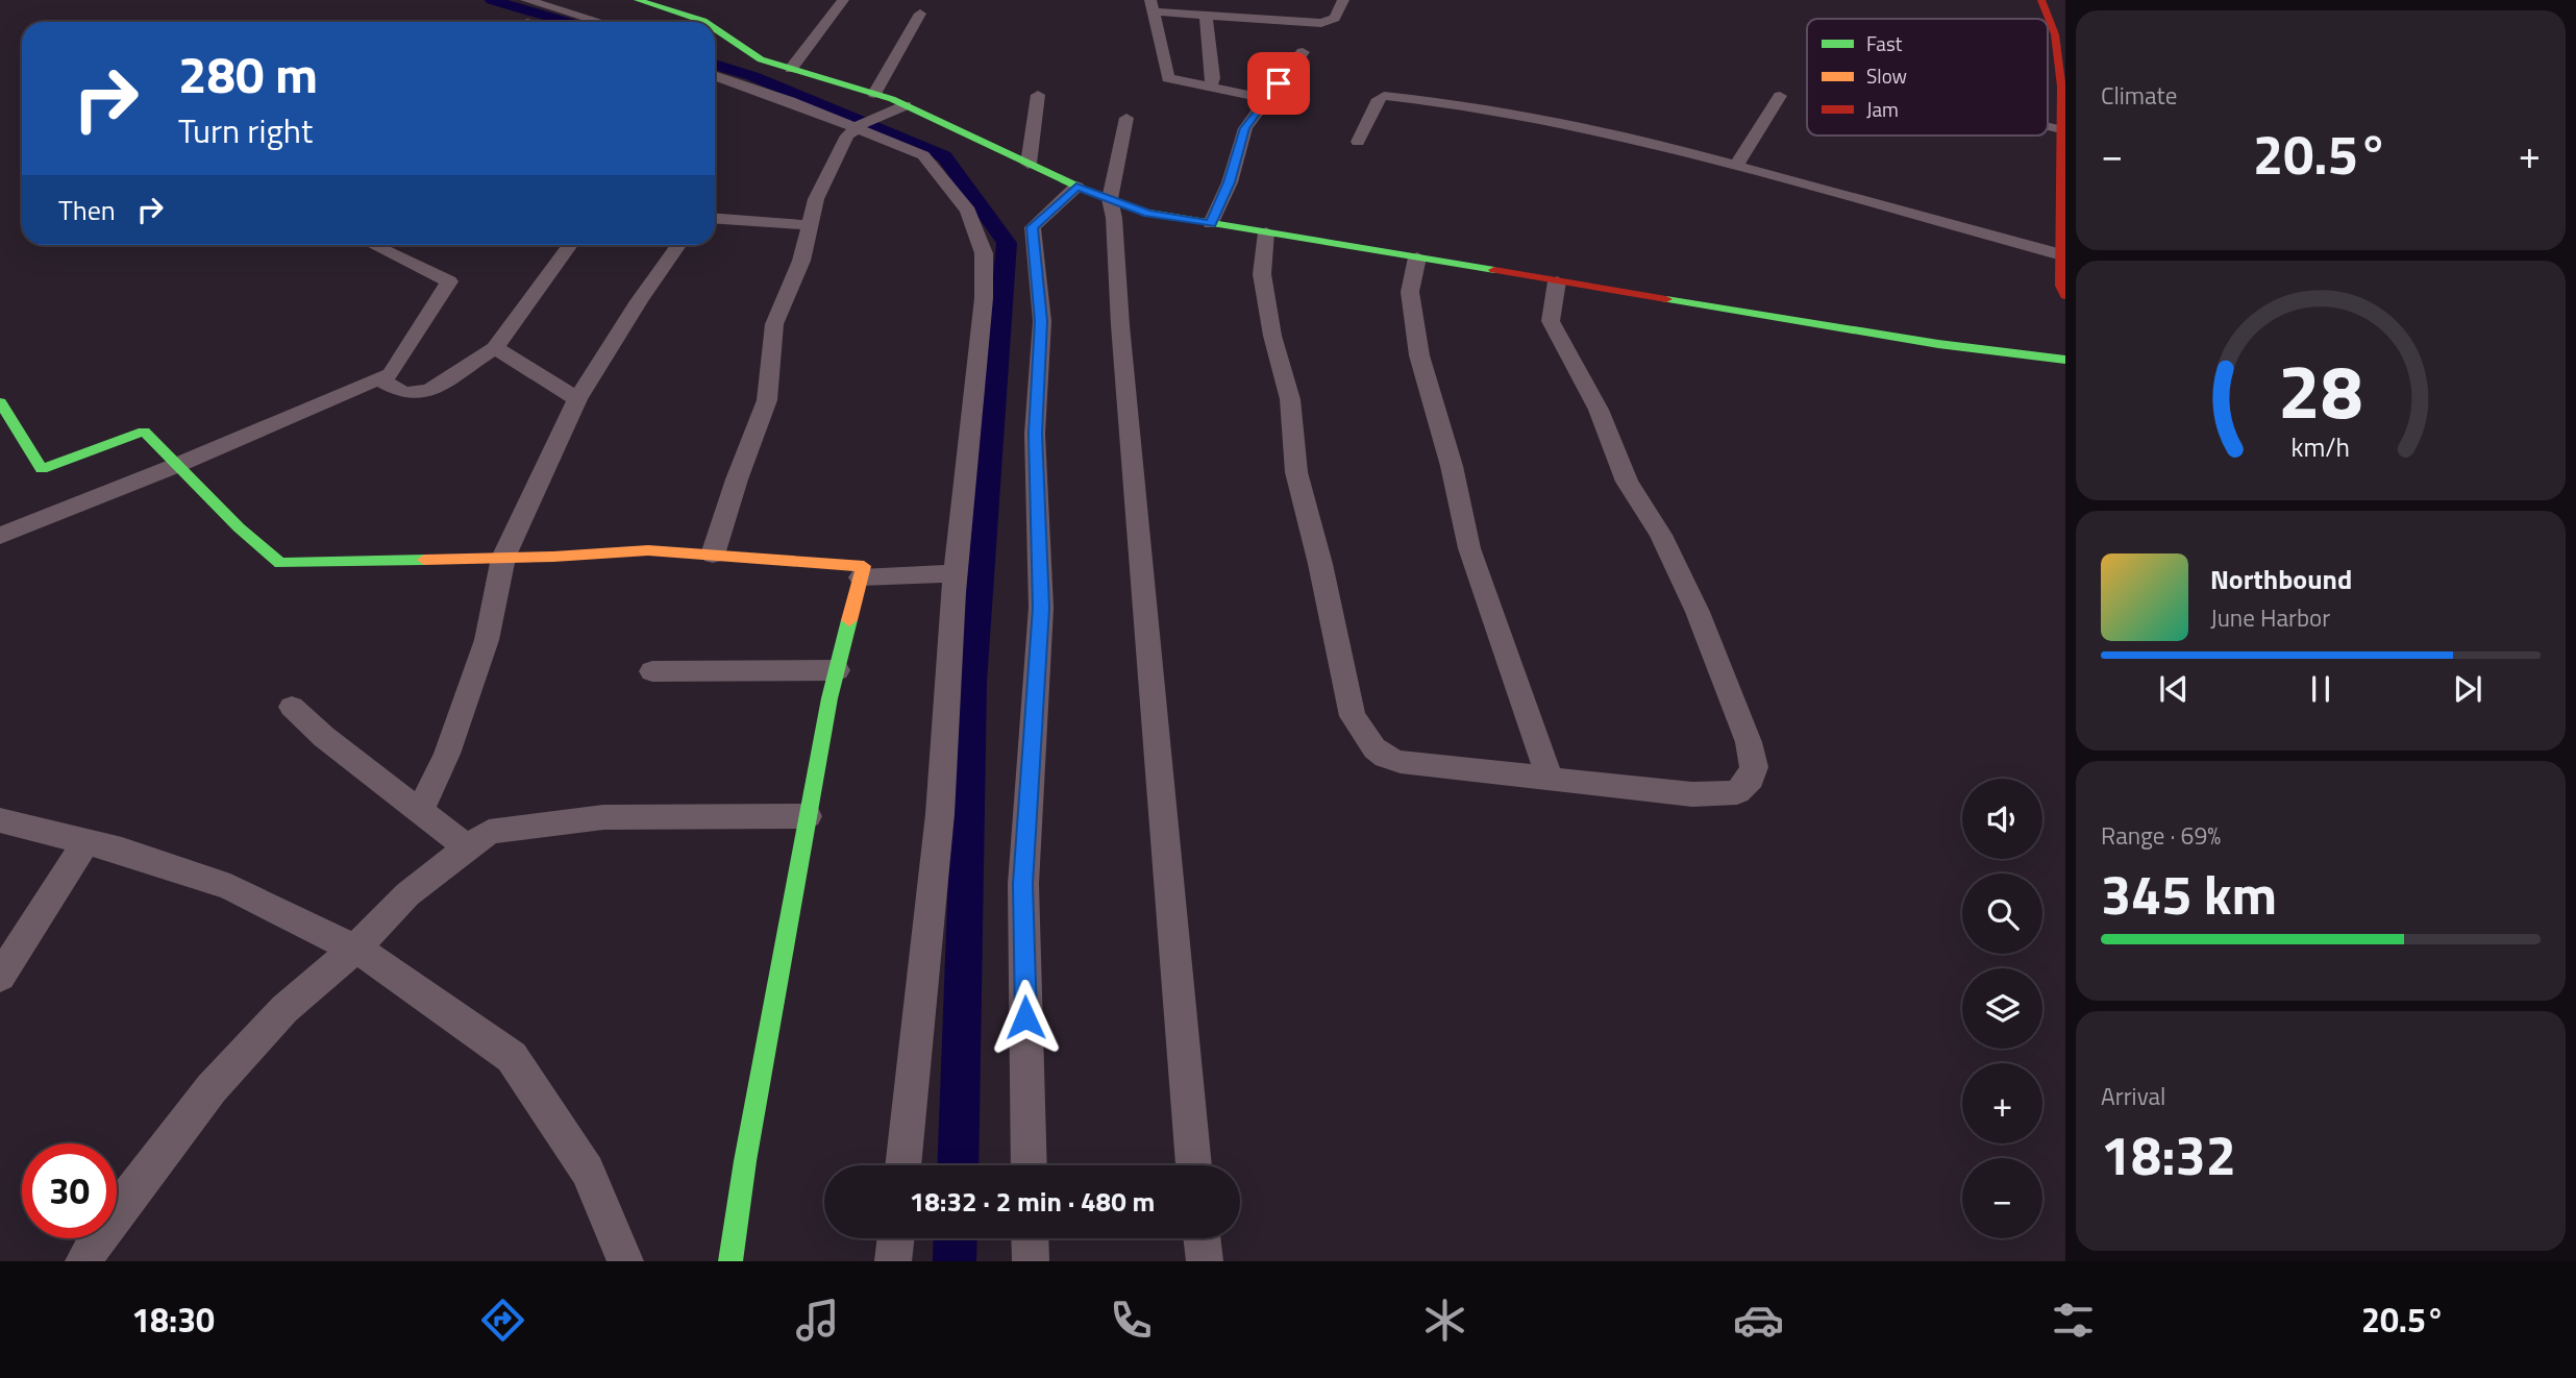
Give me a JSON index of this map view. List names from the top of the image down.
{
  "legend": ["Fast", "Slow", "Jam"],
  "page": {
    "tile": [
      "Climate",
      ["Range · 69%", "345 km"],
      ["Arrival", "18:32"]
    ],
    "turn": ["280 m", "Turn right"],
    "heat": ["−", "20.5°", "+"],
    "then": "Then",
    "song": ["Northbound", "June Harbor"],
    "map_buttons": ["+", "−"],
    "limit": "30",
    "trip": "18:32 · 2 min · 480 m",
    "tabs": ["18:30", "20.5°"],
    "gauge": ["28", "km/h"]
  }
}
